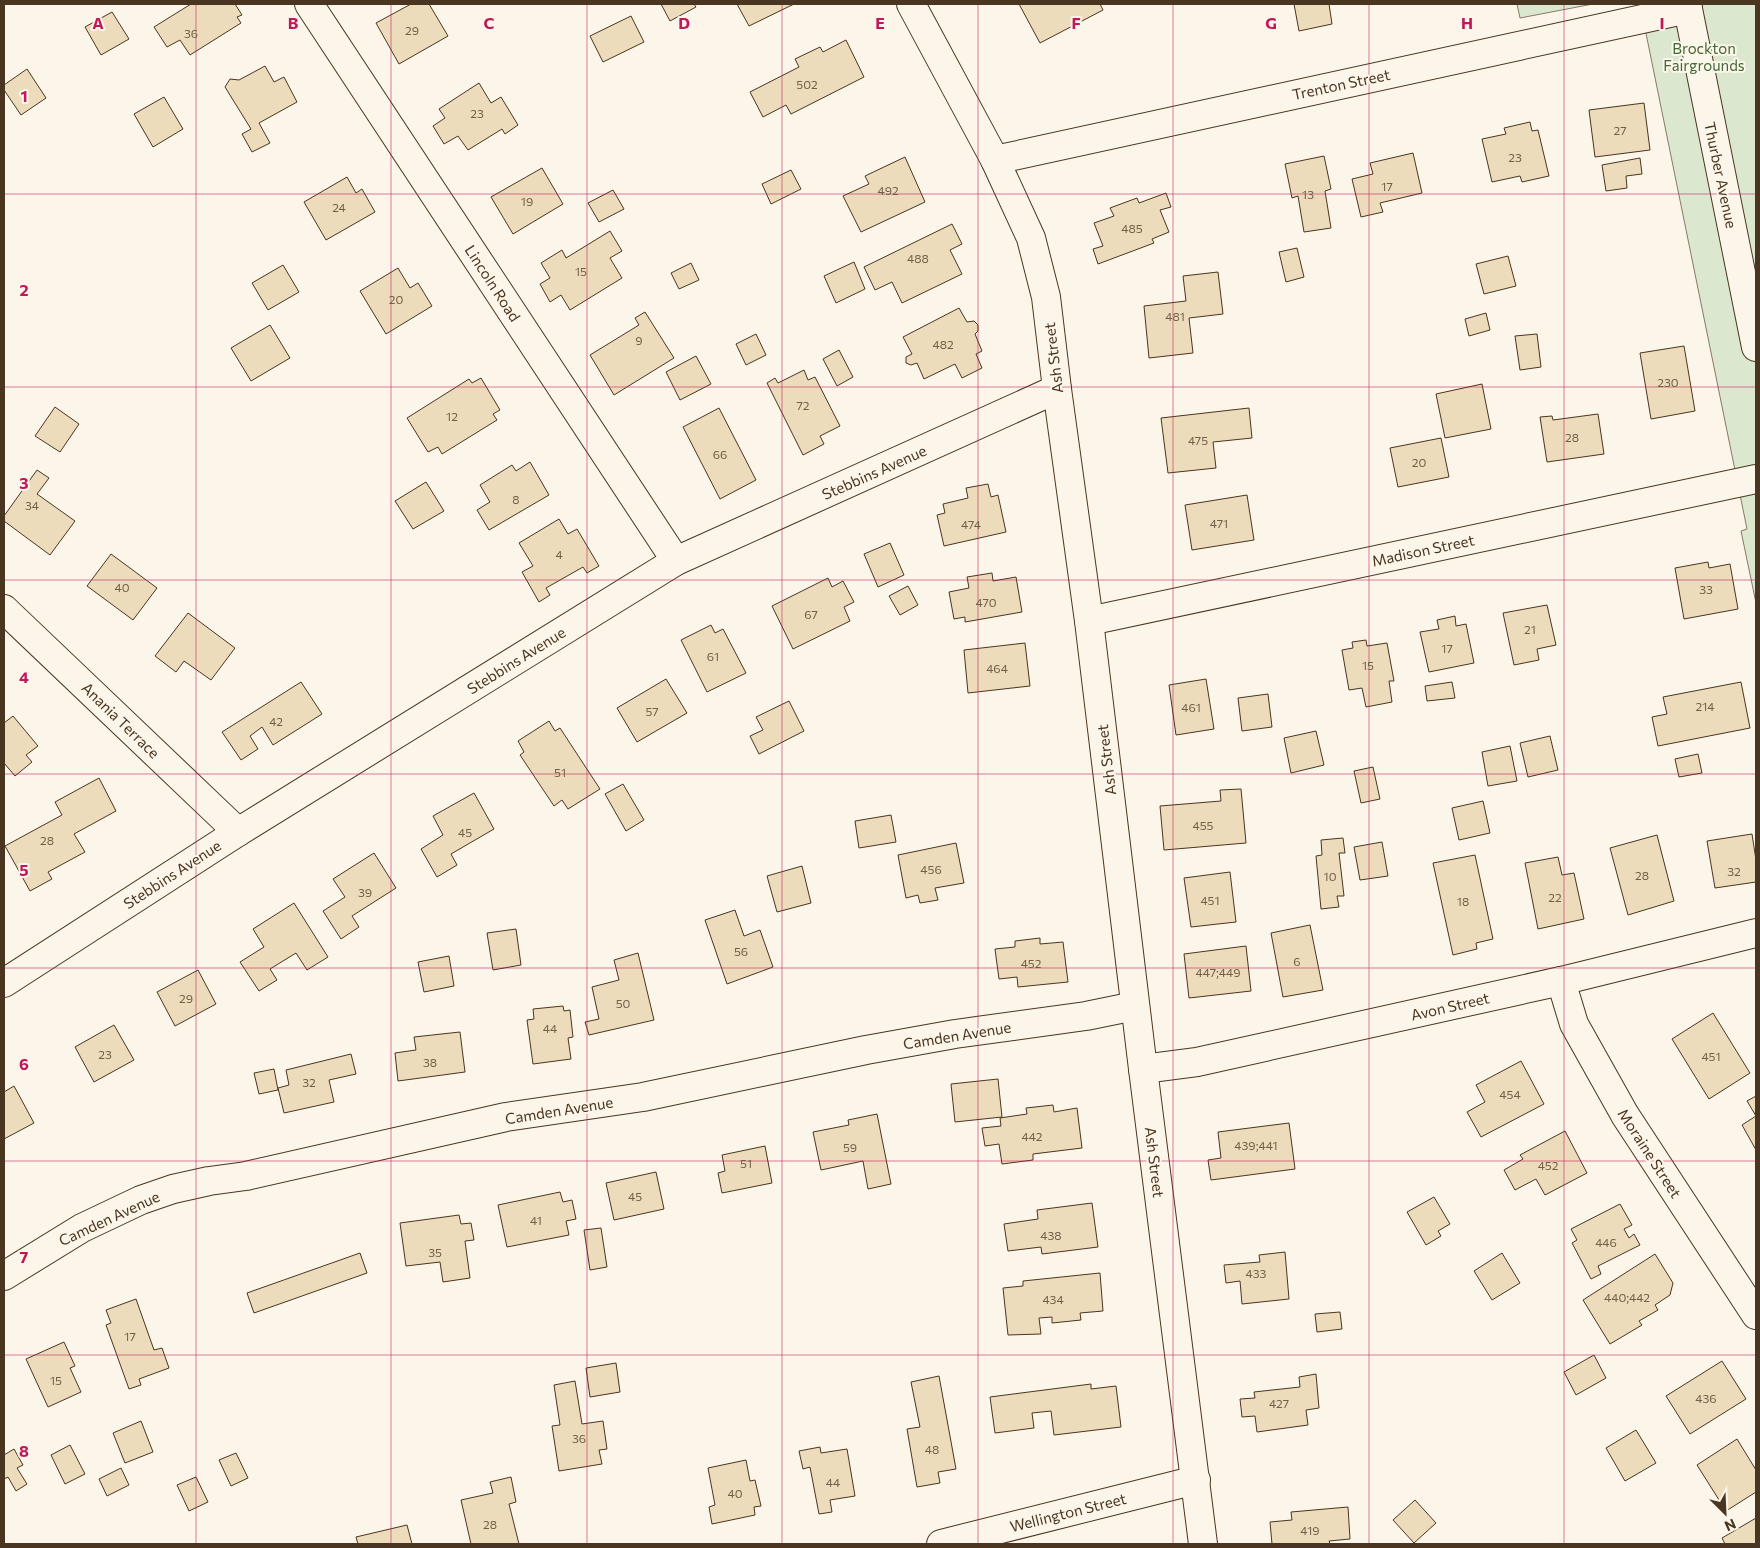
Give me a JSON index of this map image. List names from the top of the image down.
{
  "streets": {
    "street": [
      "Trenton Street",
      "Thurber Avenue",
      "Lincoln Road",
      "Ash Street",
      "Stebbins Avenue",
      "Madison Street",
      "Anania Terrace",
      "Avon Street",
      "Camden Avenue",
      "Moraine Street",
      "Wellington Street"
    ]
  },
  "crossings": [
    ["Trenton Street", "Thurber Avenue"],
    ["Trenton Street", "Ash Street"],
    ["Lincoln Road", "Stebbins Avenue"],
    ["Ash Street", "Stebbins Avenue"],
    ["Ash Street", "Madison Street"],
    ["Ash Street", "Avon Street"],
    ["Ash Street", "Camden Avenue"],
    ["Ash Street", "Wellington Street"],
    ["Stebbins Avenue", "Anania Terrace"],
    ["Avon Street", "Moraine Street"]
  ],
  "parks": ["Brockton Fairgrounds"],
  "house_numbers": [
    "29",
    "36",
    "502",
    "23",
    "27",
    "23",
    "17",
    "492",
    "13",
    "19",
    "24",
    "485",
    "488",
    "15",
    "20",
    "481",
    "9",
    "482",
    "230",
    "72",
    "12",
    "28",
    "475",
    "66",
    "20",
    "8",
    "34",
    "471",
    "474",
    "4",
    "40",
    "33",
    "470",
    "67",
    "21",
    "17",
    "61",
    "15",
    "464",
    "214",
    "461",
    "57",
    "42",
    "51",
    "455",
    "45",
    "28",
    "456",
    "32",
    "28",
    "10",
    "39",
    "22",
    "451",
    "18",
    "56",
    "6",
    "452",
    "447;449",
    "29",
    "50",
    "44",
    "23",
    "451",
    "38",
    "32",
    "454",
    "442",
    "439;441",
    "59",
    "51",
    "452",
    "45",
    "41",
    "438",
    "446",
    "35",
    "433",
    "440;442",
    "434",
    "17",
    "15",
    "436",
    "427",
    "36",
    "48",
    "44",
    "40",
    "28",
    "419"
  ],
  "north": "bottom right",
  "grid": {
    "columns": [
      "A",
      "B",
      "C",
      "D",
      "E",
      "F",
      "G",
      "H",
      "I"
    ],
    "rows": [
      "1",
      "2",
      "3",
      "4",
      "5",
      "6",
      "7",
      "8"
    ]
  }
}
